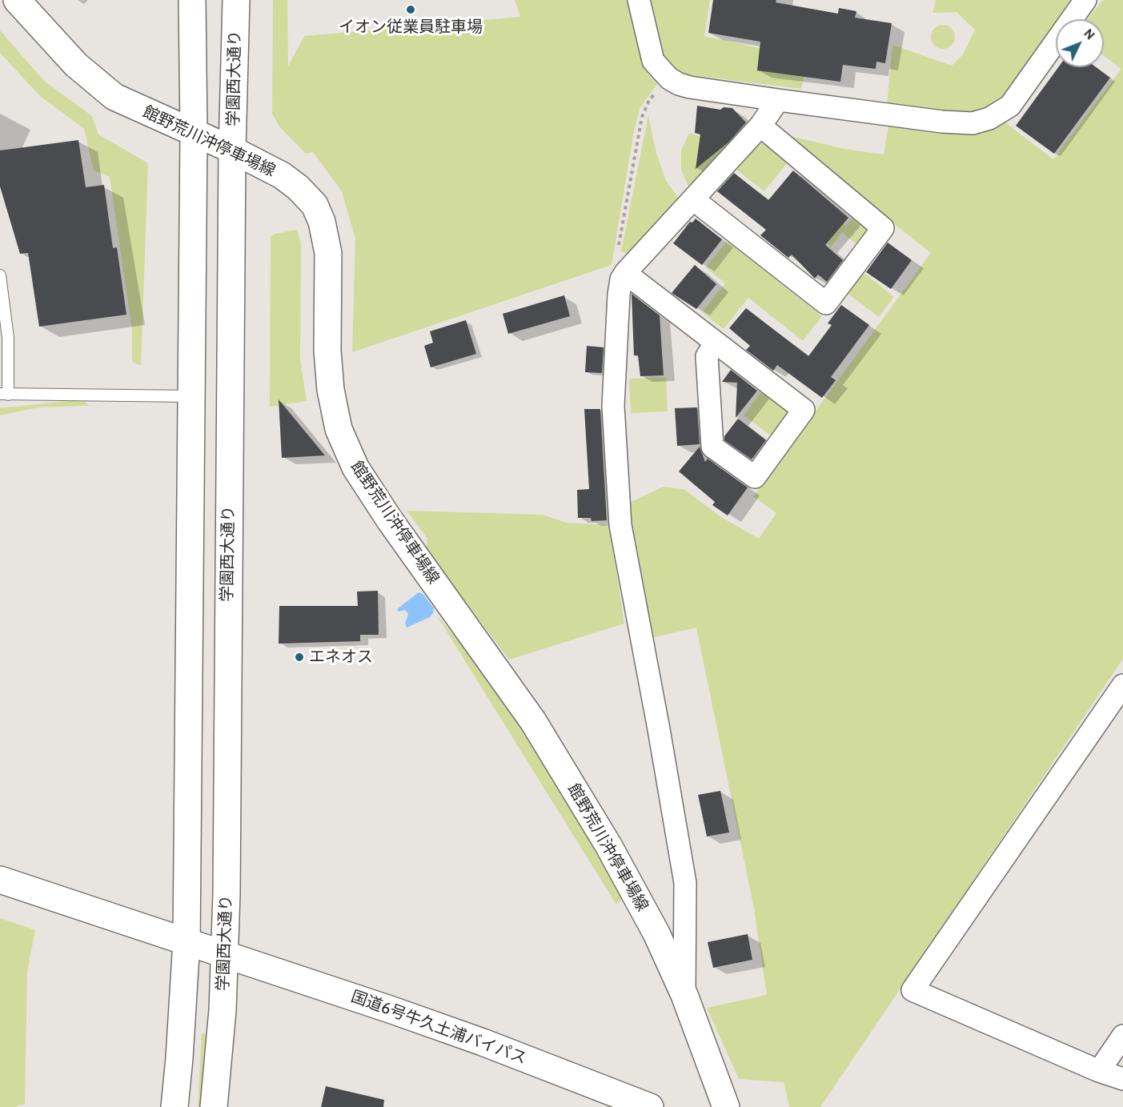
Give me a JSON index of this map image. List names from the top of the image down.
{
  "streets": {
    "main road": ["学園西大通り", "館野荒川沖停車場線", "国道6号牛久土浦バイパス"]
  },
  "crossings": [
    ["学園西大通り", "館野荒川沖停車場線"],
    ["学園西大通り", "国道6号牛久土浦バイパス"]
  ],
  "places": ["イオン従業員駐車場", "エネオス"],
  "north": "top right"
}
